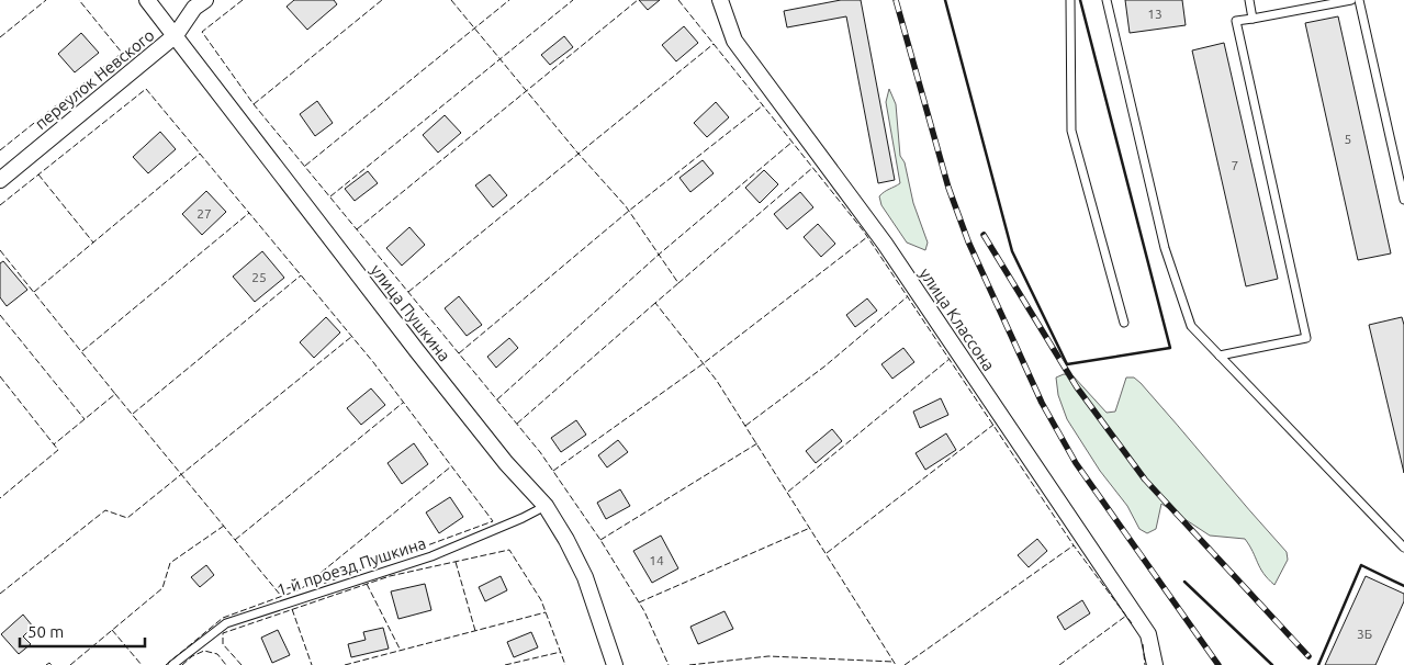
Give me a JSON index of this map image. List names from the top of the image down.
{
  "streets": {
    "street": ["переулок Невского", "улица Пушкина", "улица Классона"],
    "lane": ["1-й проезд Пушкина"]
  },
  "crossings": [
    ["переулок Невского", "улица Пушкина"],
    ["улица Пушкина", "1-й проезд Пушкина"]
  ],
  "house_numbers": [
    "13",
    "5",
    "7",
    "27",
    "25",
    "14",
    "3Б"
  ],
  "scale_bar": "50 m"
}
